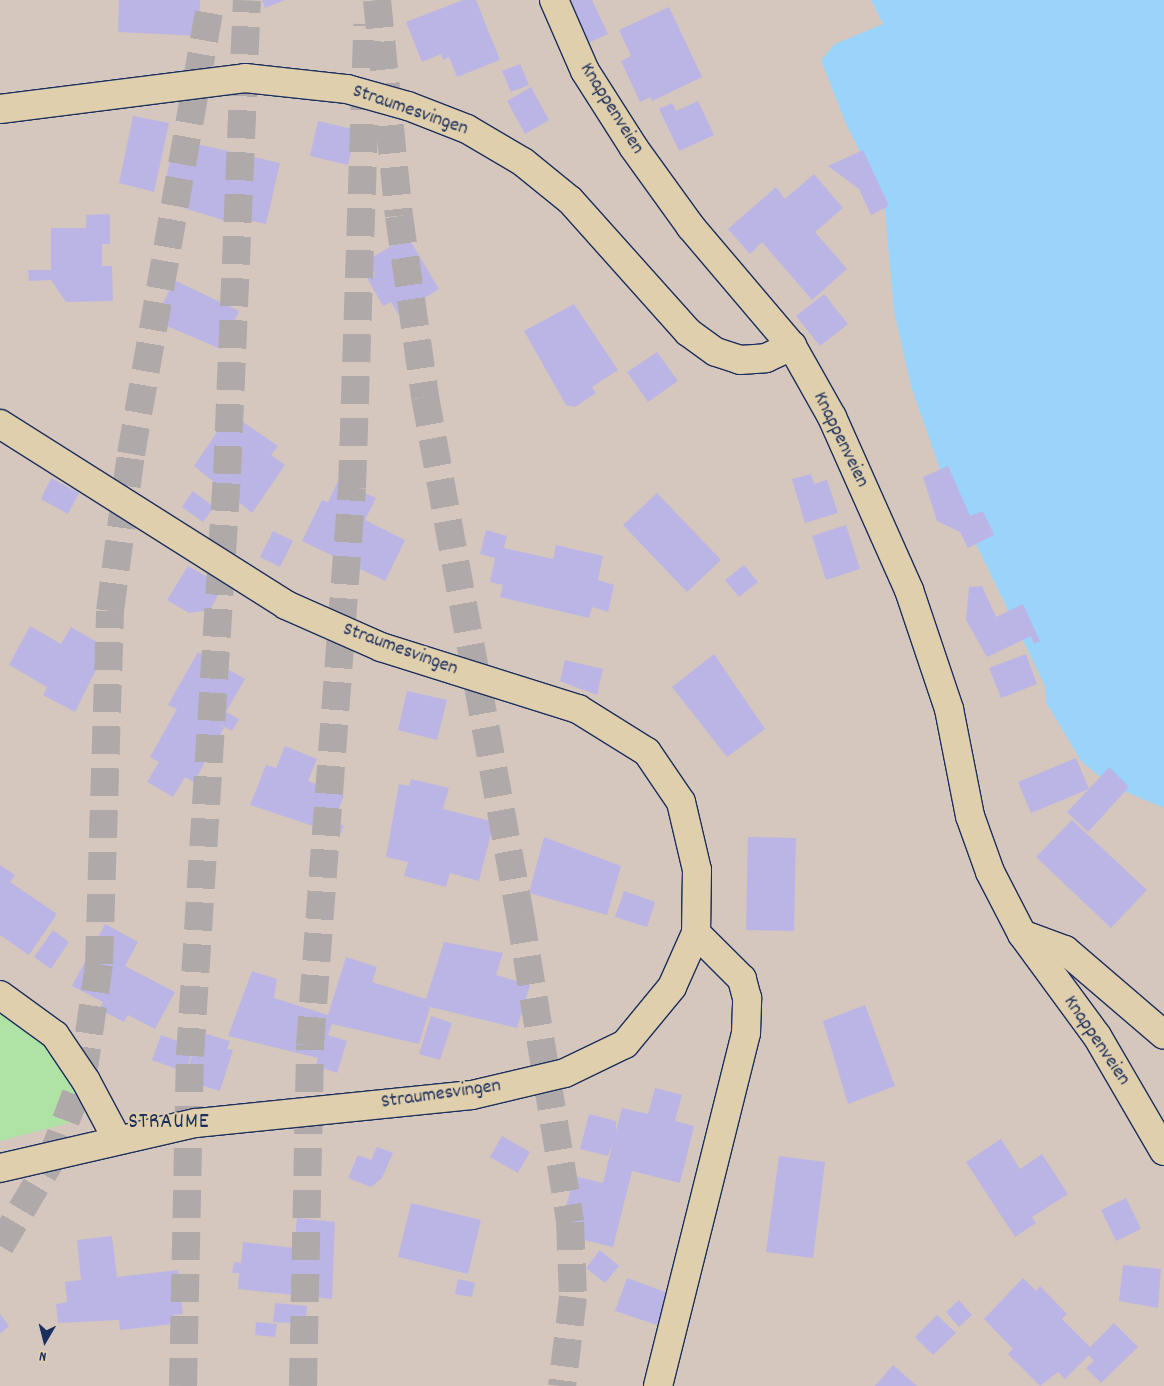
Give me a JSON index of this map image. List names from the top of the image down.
{
  "streets": {
    "street": ["Knappenveien", "Straumesvingen"]
  },
  "crossings": [
    ["Knappenveien", "Straumesvingen"]
  ],
  "districts": ["STRAUME"],
  "north": "bottom"
}
